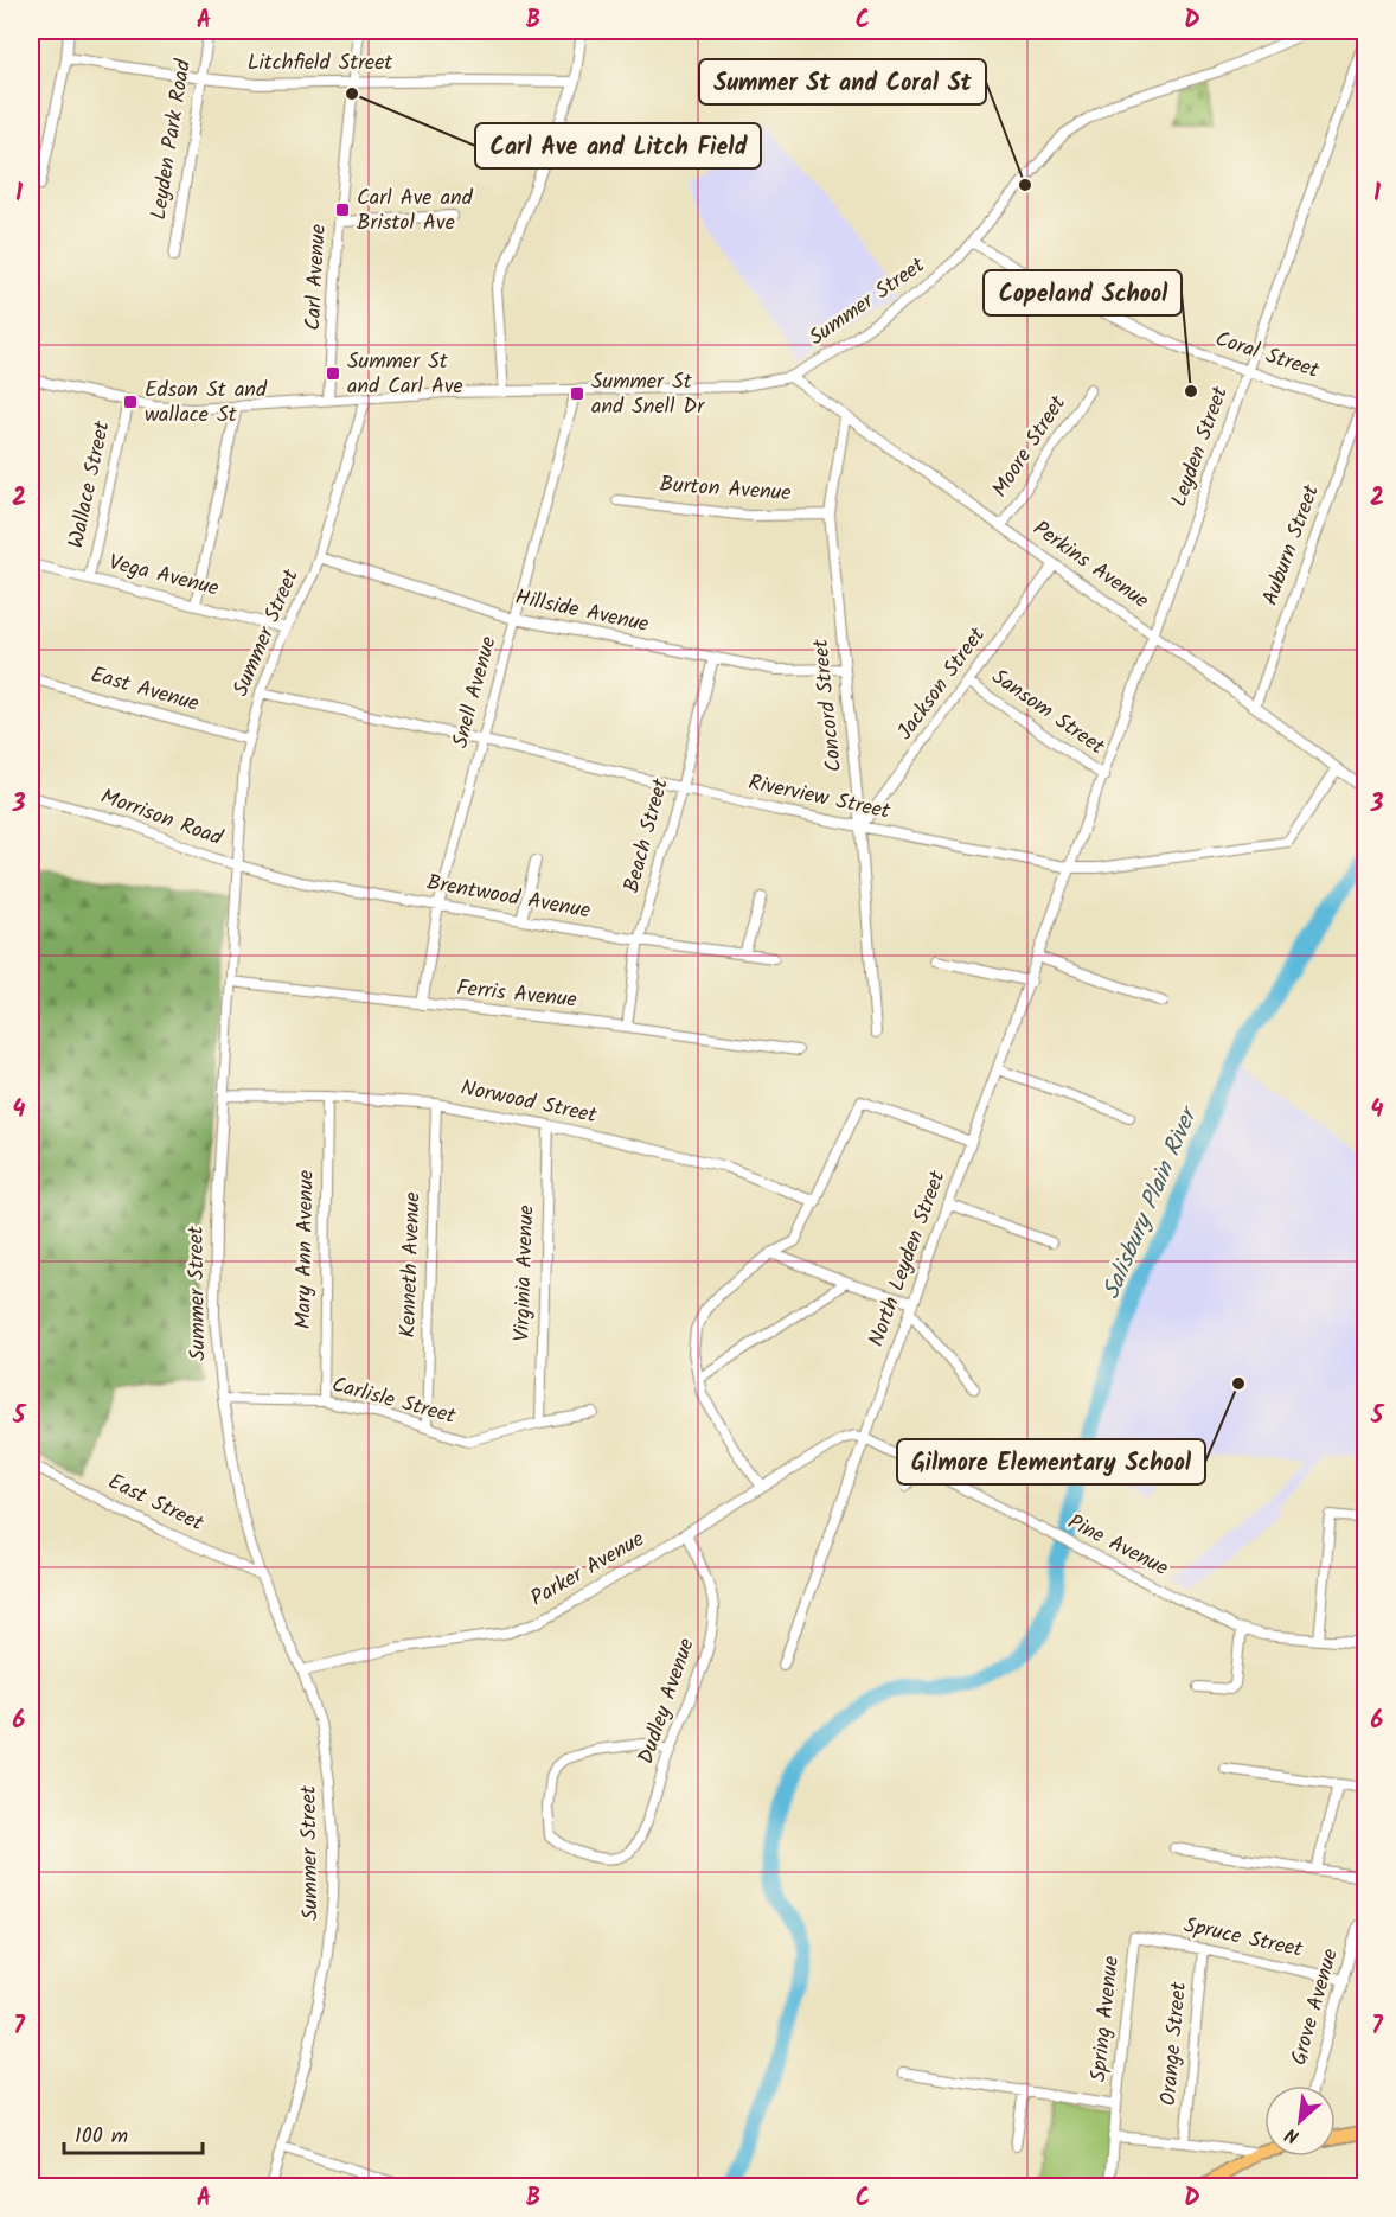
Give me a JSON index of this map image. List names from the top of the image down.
{
  "streets": {
    "street": [
      "Litchfield Street",
      "Leyden Park Road",
      "Carl Avenue",
      "Summer Street",
      "Coral Street",
      "Moore Street",
      "Leyden Street",
      "Wallace Street",
      "Burton Avenue",
      "Auburn Street",
      "Perkins Avenue",
      "Vega Avenue",
      "Hillside Avenue",
      "Jackson Street",
      "East Avenue",
      "Snell Avenue",
      "Concord Street",
      "Sansom Street",
      "Riverview Street",
      "Morrison Road",
      "Beach Street",
      "Brentwood Avenue",
      "Ferris Avenue",
      "Norwood Street",
      "Mary Ann Avenue",
      "North Leyden Street",
      "Kenneth Avenue",
      "Virginia Avenue",
      "Carlisle Street",
      "East Street",
      "Pine Avenue",
      "Parker Avenue",
      "Dudley Avenue",
      "Spruce Street",
      "Grove Avenue",
      "Spring Avenue",
      "Orange Street"
    ]
  },
  "crossings": [
    ["Litchfield Street", "Leyden Park Road"],
    ["Litchfield Street", "Carl Avenue"],
    ["Carl Avenue", "Summer Street"],
    ["Summer Street", "Coral Street"],
    ["Summer Street", "Wallace Street"],
    ["Summer Street", "Perkins Avenue"],
    ["Summer Street", "Vega Avenue"],
    ["Summer Street", "Hillside Avenue"],
    ["Summer Street", "East Avenue"],
    ["Summer Street", "Snell Avenue"],
    ["Summer Street", "Riverview Street"],
    ["Summer Street", "Morrison Road"],
    ["Summer Street", "Brentwood Avenue"],
    ["Summer Street", "Ferris Avenue"],
    ["Summer Street", "Norwood Street"],
    ["Summer Street", "Carlisle Street"],
    ["Summer Street", "East Street"],
    ["Summer Street", "Parker Avenue"],
    ["Coral Street", "Leyden Street"],
    ["Coral Street", "Auburn Street"],
    ["Moore Street", "Perkins Avenue"],
    ["Leyden Street", "Perkins Avenue"],
    ["Leyden Street", "Sansom Street"],
    ["Leyden Street", "Riverview Street"],
    ["Leyden Street", "North Leyden Street"],
    ["Wallace Street", "Vega Avenue"],
    ["Burton Avenue", "Concord Street"],
    ["Auburn Street", "Perkins Avenue"],
    ["Perkins Avenue", "Jackson Street"],
    ["Perkins Avenue", "Concord Street"],
    ["Perkins Avenue", "Riverview Street"],
    ["Hillside Avenue", "Snell Avenue"],
    ["Hillside Avenue", "Concord Street"],
    ["Hillside Avenue", "Beach Street"],
    ["Jackson Street", "Concord Street"],
    ["Jackson Street", "Sansom Street"],
    ["Jackson Street", "Riverview Street"],
    ["Snell Avenue", "Riverview Street"],
    ["Snell Avenue", "Brentwood Avenue"],
    ["Snell Avenue", "Ferris Avenue"],
    ["Concord Street", "Riverview Street"],
    ["Riverview Street", "Beach Street"],
    ["Riverview Street", "North Leyden Street"],
    ["Morrison Road", "Brentwood Avenue"],
    ["Beach Street", "Brentwood Avenue"],
    ["Beach Street", "Ferris Avenue"],
    ["Norwood Street", "Mary Ann Avenue"],
    ["Norwood Street", "Kenneth Avenue"],
    ["Norwood Street", "Virginia Avenue"],
    ["Mary Ann Avenue", "Carlisle Street"],
    ["North Leyden Street", "Pine Avenue"],
    ["North Leyden Street", "Parker Avenue"],
    ["Kenneth Avenue", "Carlisle Street"],
    ["Virginia Avenue", "Carlisle Street"],
    ["Pine Avenue", "Parker Avenue"],
    ["Parker Avenue", "Dudley Avenue"],
    ["Spruce Street", "Grove Avenue"],
    ["Spruce Street", "Spring Avenue"],
    ["Spruce Street", "Orange Street"]
  ],
  "water": ["Salisbury Plain River"],
  "places": {
    "other": [
      "Carl Ave and Litch Field",
      "Summer St and Coral St",
      "Copeland School",
      "Gilmore Elementary School"
    ],
    "transit": [
      "Carl Ave and Bristol Ave",
      "Summer St and Carl Ave",
      "Summer St and Snell Dr",
      "Edson St and wallace St"
    ]
  },
  "scale_bar": "100 m",
  "north": "bottom left",
  "grid": {
    "columns": [
      "A",
      "B",
      "C",
      "D"
    ],
    "rows": [
      "1",
      "2",
      "3",
      "4",
      "5",
      "6",
      "7"
    ]
  }
}
